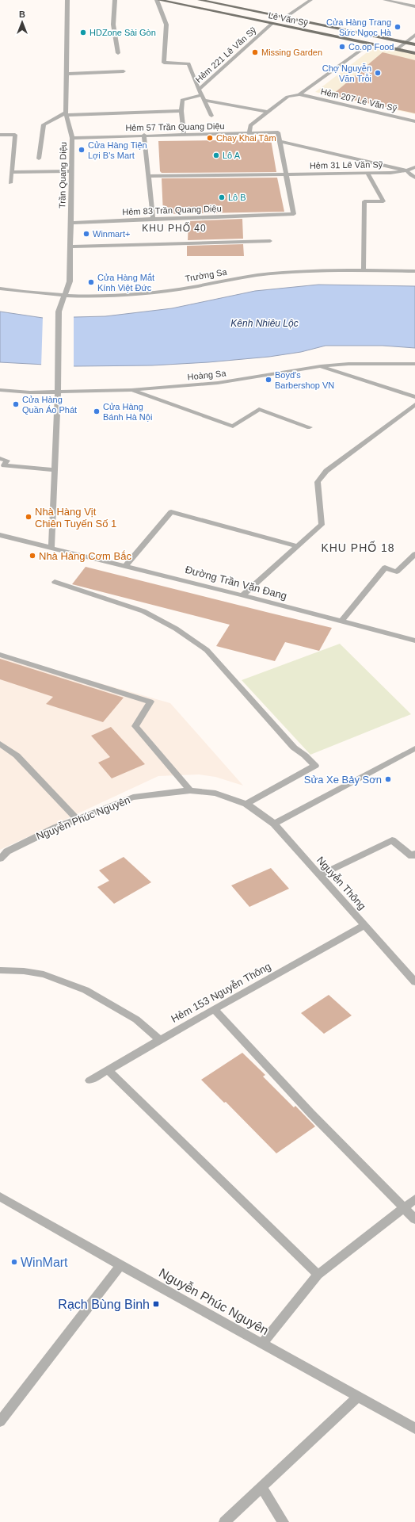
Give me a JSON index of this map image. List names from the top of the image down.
{
  "streets": {
    "main road": ["Lê Văn Sỹ"],
    "street": [
      "Hẻm 221 Lê Văn Sỹ",
      "Hẻm 207 Lê Văn Sỹ",
      "Hẻm 57 Trần Quang Diệu",
      "Hẻm 31 Lê Văn Sỹ",
      "Trần Quang Diệu",
      "Hẻm 83 Trần Quang Diệu",
      "Trường Sa",
      "Hoàng Sa",
      "Đường Trần Văn Đang",
      "Nguyễn Phúc Nguyên",
      "Nguyễn Thông",
      "Hẻm 153 Nguyễn Thông"
    ]
  },
  "crossings": [
    ["Lê Văn Sỹ", "Hẻm 221 Lê Văn Sỹ"],
    ["Hẻm 57 Trần Quang Diệu", "Trần Quang Diệu"],
    ["Hẻm 31 Lê Văn Sỹ", "Hẻm 83 Trần Quang Diệu"],
    ["Trần Quang Diệu", "Hẻm 83 Trần Quang Diệu"],
    ["Trần Quang Diệu", "Trường Sa"],
    ["Trần Quang Diệu", "Hoàng Sa"],
    ["Nguyễn Phúc Nguyên", "Nguyễn Thông"],
    ["Nguyễn Thông", "Hẻm 153 Nguyễn Thông"]
  ],
  "districts": ["KHU PHỐ 40", "KHU PHỐ 18"],
  "water": ["Kênh Nhiêu Lộc"],
  "places": {
    "other": [
      "Cửa Hàng Trang Sức Ngọc Hà",
      "HDZone Sài Gòn",
      "Co.op Food",
      "Missing Garden",
      "Chợ Nguyễn Văn Trỗi",
      "Chay Khai Tâm",
      "Cửa Hàng Tiện Lợi B's Mart",
      "Lô A",
      "Lô B",
      "Winmart+",
      "Cửa Hàng Mắt Kính Việt Đức",
      "Boyd's Barbershop VN",
      "Cửa Hàng Quần Áo Phát",
      "Cửa Hàng Bánh Hà Nội",
      "Nhà Hàng Vịt Chiên Tuyến Số 1",
      "Nhà Hàng Cơm Bắc",
      "Sửa Xe Bảy Sơn",
      "WinMart"
    ],
    "transit": ["Rạch Bùng Binh"]
  },
  "north": "top"
}
